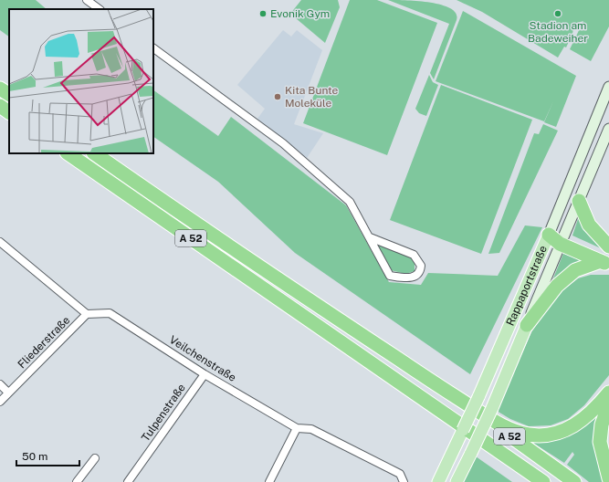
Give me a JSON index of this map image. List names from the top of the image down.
{
  "streets": {
    "highway": ["A 52"],
    "main road": ["Rappaportstraße"],
    "street": ["Fliederstraße", "Veilchenstraße", "Tulpenstraße"]
  },
  "crossings": [
    ["Fliederstraße", "Veilchenstraße"],
    ["Veilchenstraße", "Tulpenstraße"]
  ],
  "places": ["Evonik Gym", "Stadion am Badeweiher", "Kita Bunte Moleküle"],
  "scale_bar": "50 m"
}
